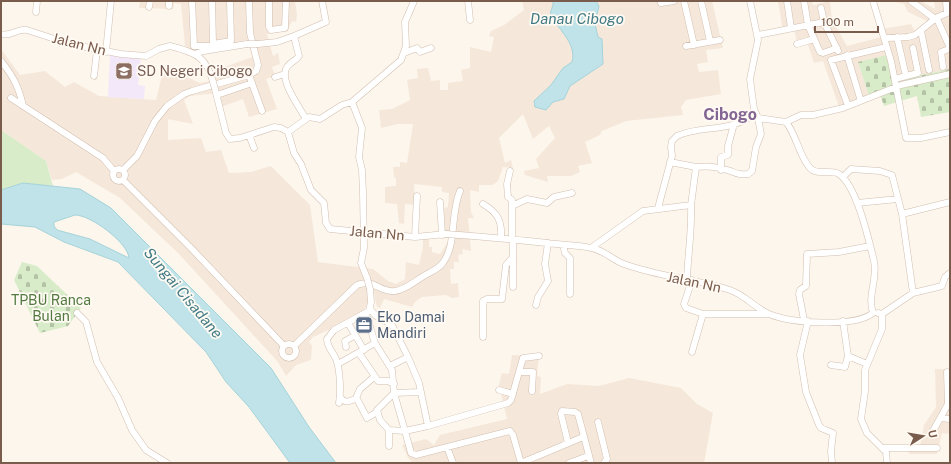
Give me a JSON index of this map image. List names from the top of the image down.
{
  "streets": {
    "street": ["Jalan Nn"]
  },
  "districts": ["Cibogo"],
  "water": ["Danau Cibogo", "Sungai Cisadane"],
  "parks": ["TPBU Ranca Bulan"],
  "places": {
    "school or university": ["SD Negeri Cibogo"],
    "office": ["Eko Damai Mandiri"]
  },
  "scale_bar": "100 m",
  "north": "right"
}
